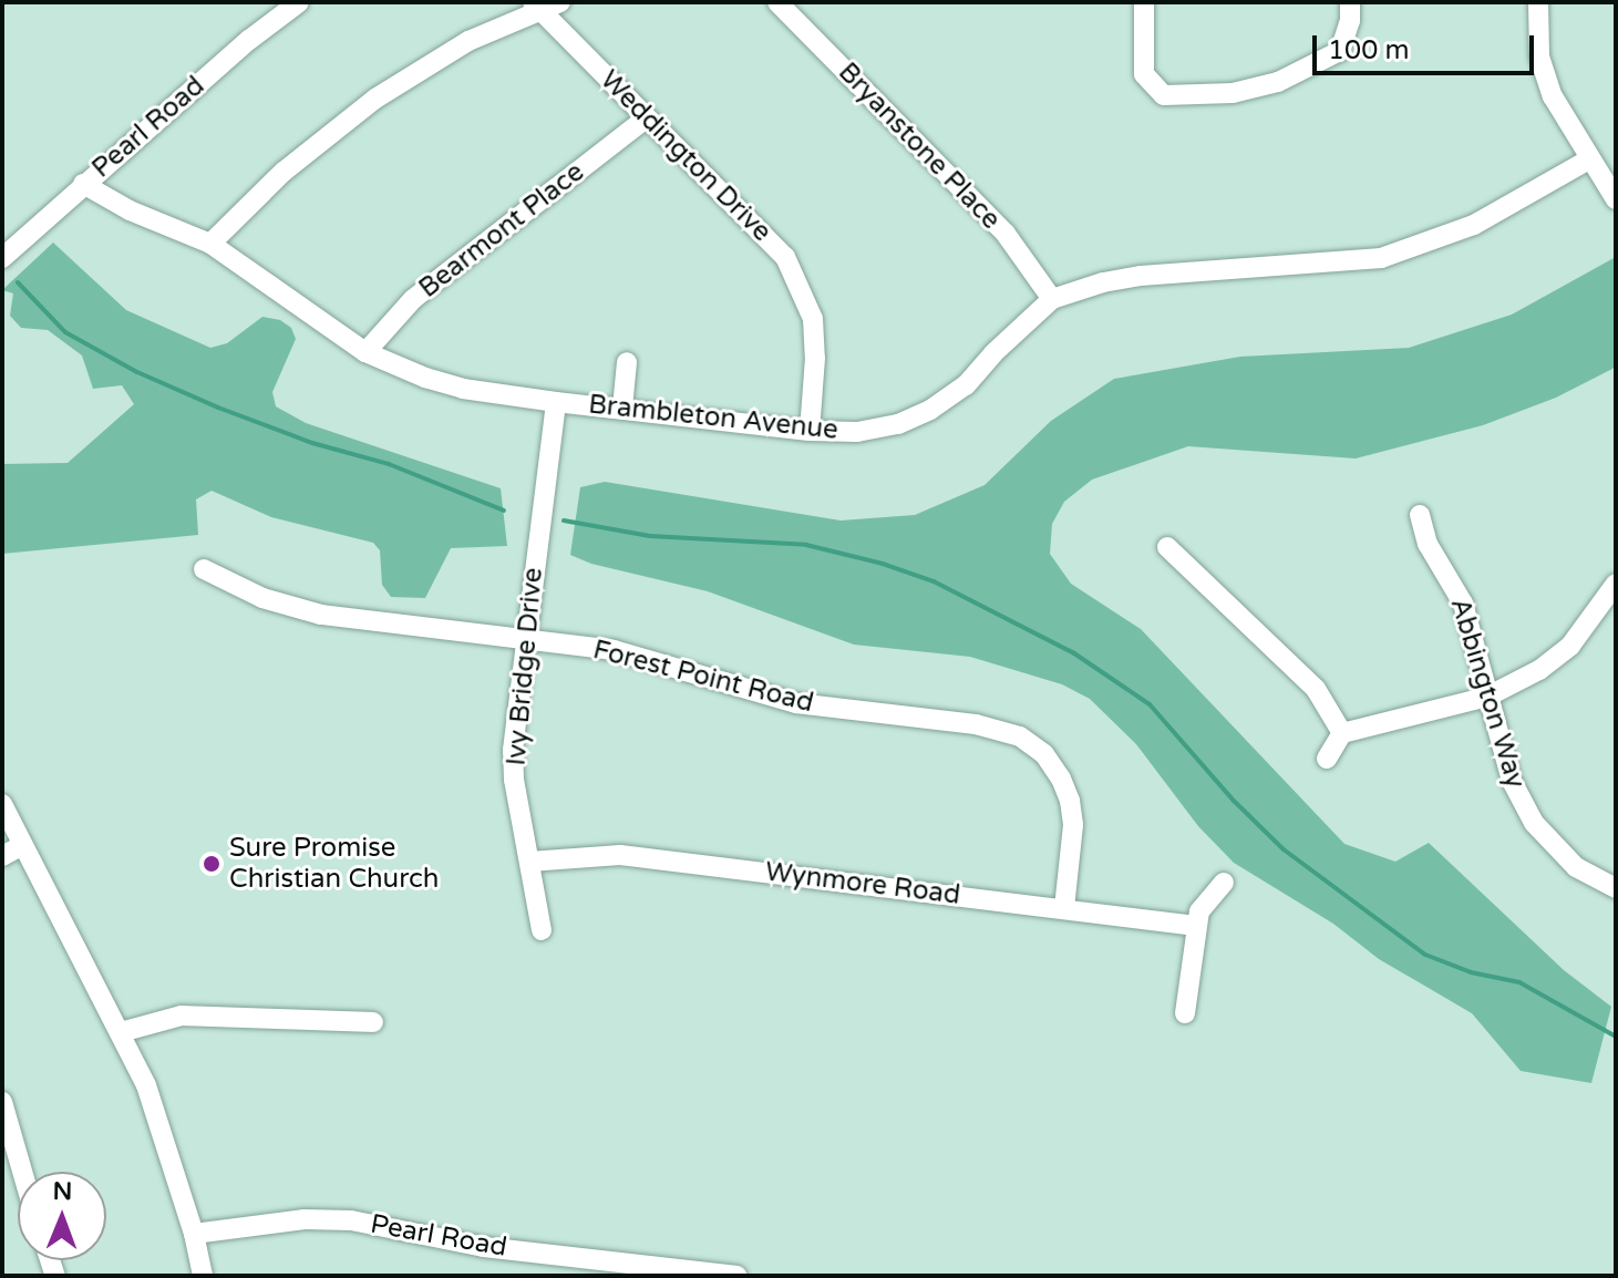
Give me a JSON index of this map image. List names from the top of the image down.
{
  "streets": {
    "street": [
      "Pearl Road",
      "Bryanstone Place",
      "Weddington Drive",
      "Bearmont Place",
      "Brambleton Avenue",
      "Ivy Bridge Drive",
      "Forest Point Road",
      "Abbington Way",
      "Wynmore Road"
    ]
  },
  "crossings": [
    ["Pearl Road", "Brambleton Avenue"],
    ["Bryanstone Place", "Brambleton Avenue"],
    ["Weddington Drive", "Bearmont Place"],
    ["Weddington Drive", "Brambleton Avenue"],
    ["Bearmont Place", "Brambleton Avenue"],
    ["Brambleton Avenue", "Ivy Bridge Drive"],
    ["Ivy Bridge Drive", "Forest Point Road"],
    ["Ivy Bridge Drive", "Wynmore Road"],
    ["Forest Point Road", "Wynmore Road"]
  ],
  "places": ["Sure Promise Christian Church"],
  "scale_bar": "100 m",
  "north": "top"
}
